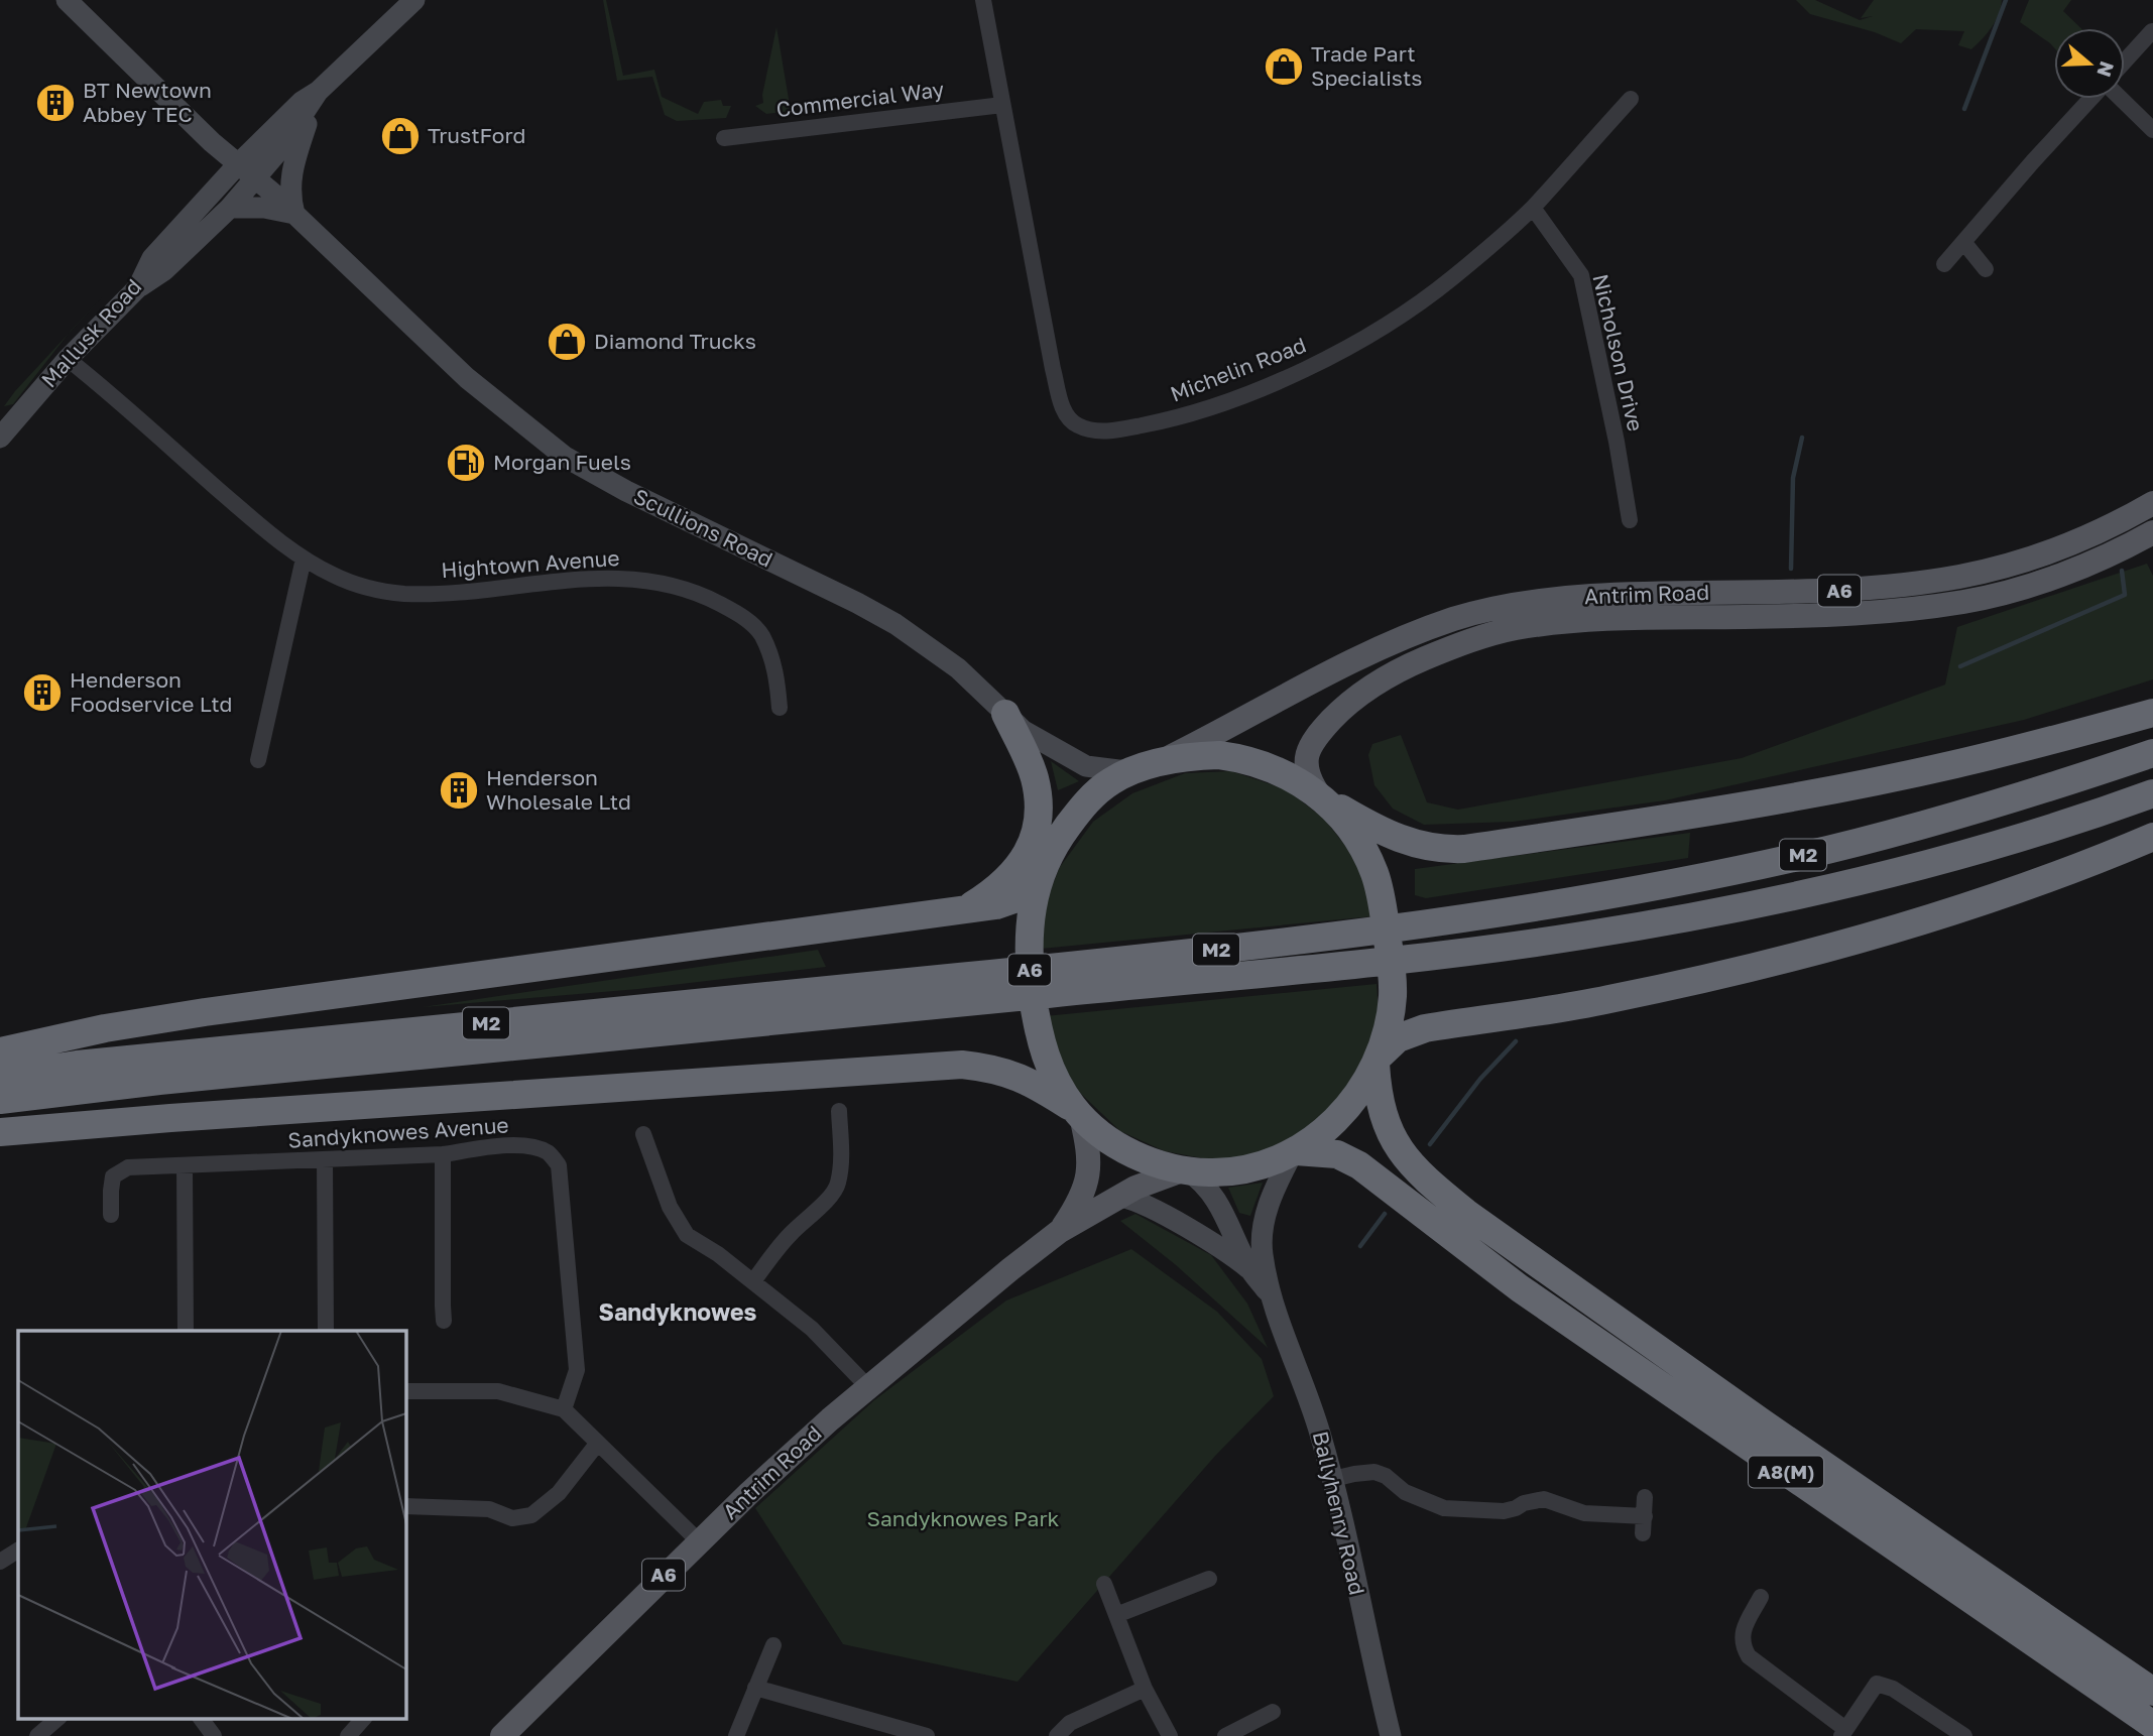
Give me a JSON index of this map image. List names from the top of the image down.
{
  "streets": {
    "highway": ["A6", "M2", "A8(M)"],
    "main road": [
      "Mallusk Road",
      "Scullions Road",
      "Antrim Road",
      "Ballyhenry Road"
    ],
    "street": [
      "Commercial Way",
      "Nicholson Drive",
      "Michelin Road",
      "Hightown Avenue",
      "Sandyknowes Avenue"
    ]
  },
  "crossings": [
    ["Commercial Way", "Michelin Road"],
    ["Mallusk Road", "Scullions Road"],
    ["Mallusk Road", "Hightown Avenue"],
    ["Nicholson Drive", "Michelin Road"],
    ["Scullions Road", "A6"],
    ["Scullions Road", "Antrim Road"],
    ["A6", "Antrim Road"],
    ["A6", "A8(M)"],
    ["A6", "Ballyhenry Road"],
    ["Antrim Road", "Ballyhenry Road"],
    ["A8(M)", "Ballyhenry Road"]
  ],
  "districts": ["Sandyknowes"],
  "parks": ["Sandyknowes Park"],
  "places": {
    "shop": ["Trade Part Specialists", "TrustFord", "Diamond Trucks"],
    "building": ["BT Newtown Abbey TEC", "Henderson Foodservice Ltd", "Henderson Wholesale Ltd"],
    "fuel station": ["Morgan Fuels"]
  },
  "north": "right"
}
